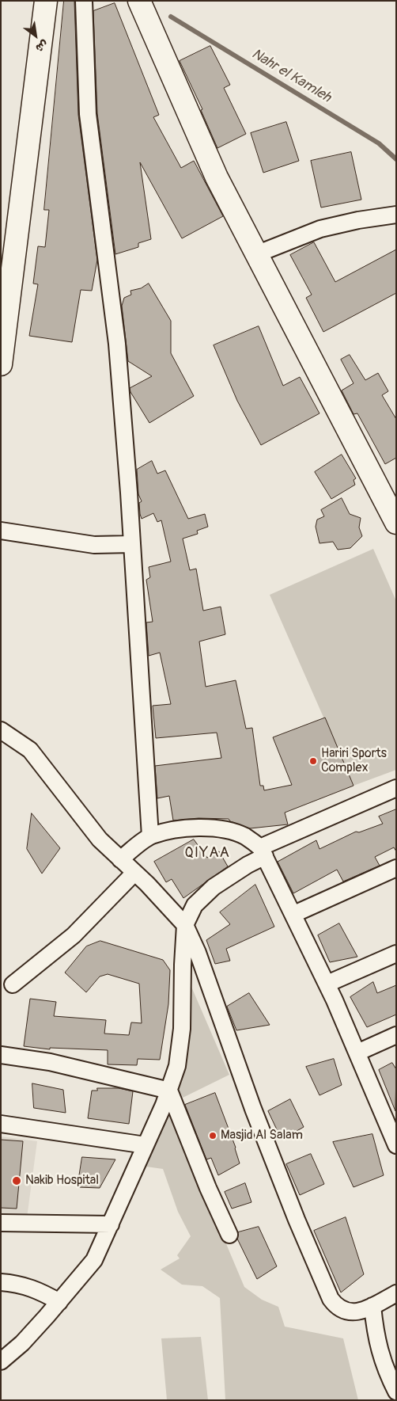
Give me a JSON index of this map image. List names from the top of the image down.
{
  "districts": ["QIYAA"],
  "water": ["Nahr el Kamleh"],
  "places": ["Hariri Sports Complex", "Masjid Al Salam", "Nakib Hospital"],
  "north": "bottom right"
}
